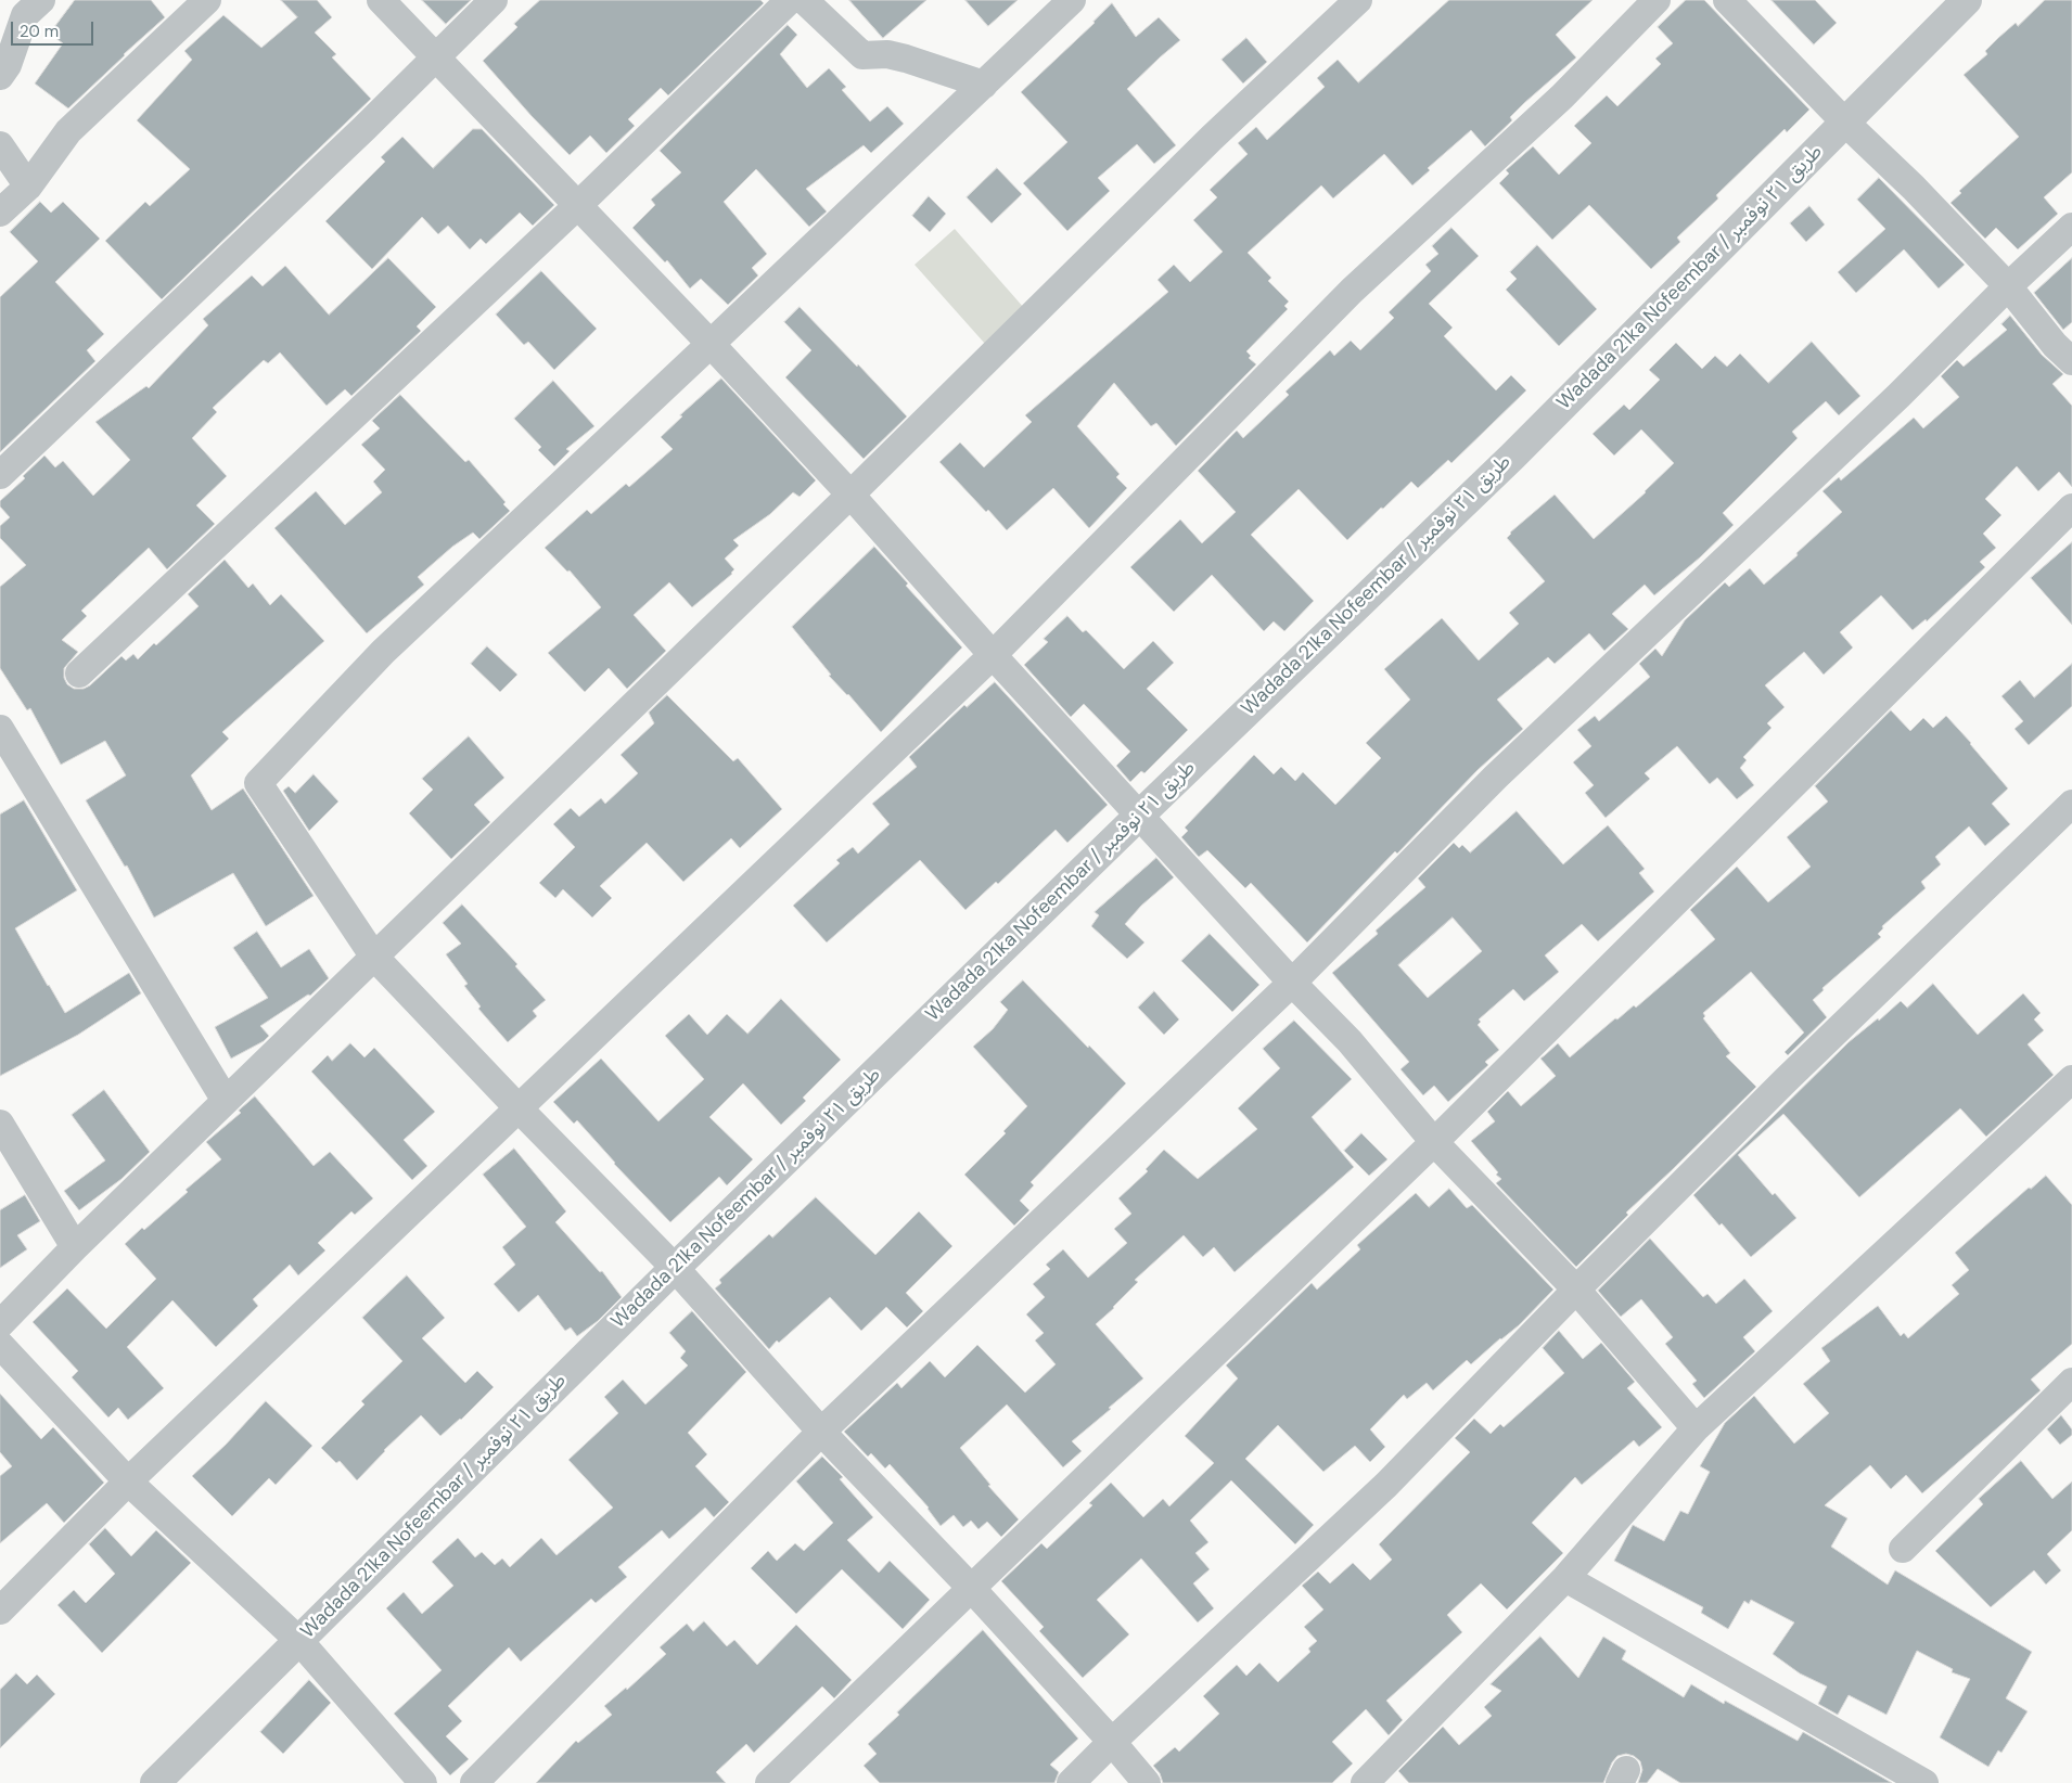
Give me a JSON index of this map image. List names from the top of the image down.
{
  "streets": {
    "street": ["Wadada 21ka Nofeembar / طريق ٢١ نوفمبر"]
  },
  "scale_bar": "20 m"
}
